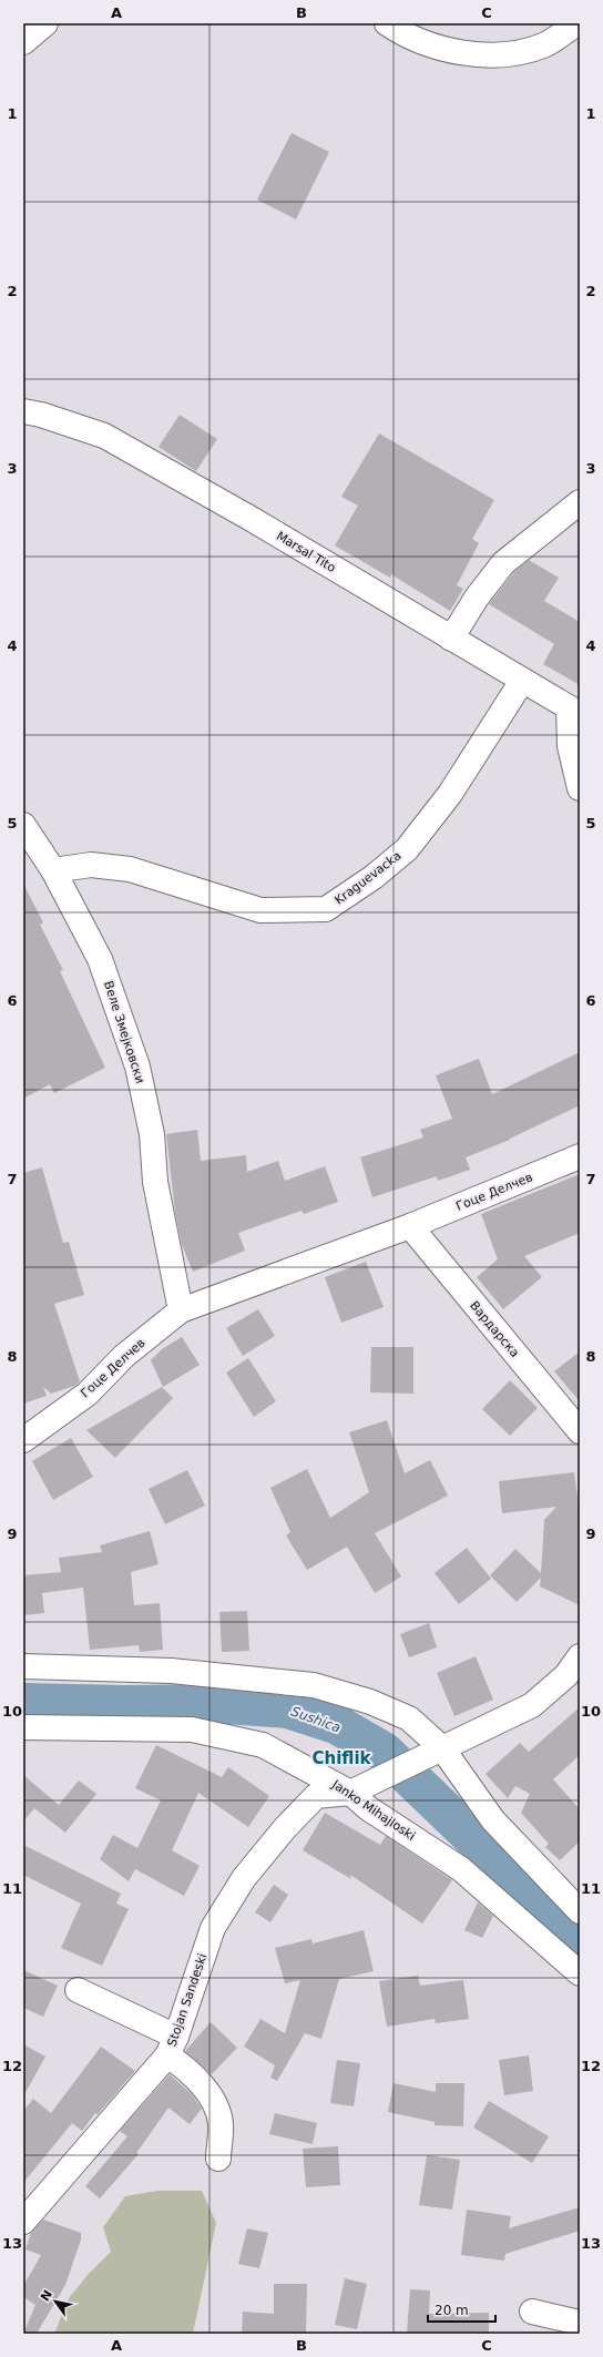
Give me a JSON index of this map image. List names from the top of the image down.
{
  "streets": {
    "street": [
      "Marsal Tito",
      "Kraguevacka",
      "Веле Змејковски",
      "Гоце Делчев",
      "Вардарска",
      "Janko Mihajloski",
      "Stojan Sandeski"
    ]
  },
  "crossings": [
    ["Marsal Tito", "Kraguevacka"],
    ["Kraguevacka", "Веле Змејковски"],
    ["Веле Змејковски", "Гоце Делчев"],
    ["Гоце Делчев", "Вардарска"],
    ["Janko Mihajloski", "Stojan Sandeski"]
  ],
  "districts": ["Chiflik"],
  "water": ["Sushica"],
  "scale_bar": "20 m",
  "north": "top left",
  "grid": {
    "columns": ["A", "B", "C"],
    "rows": [
      "1",
      "2",
      "3",
      "4",
      "5",
      "6",
      "7",
      "8",
      "9",
      "10",
      "11",
      "12",
      "13"
    ]
  }
}
